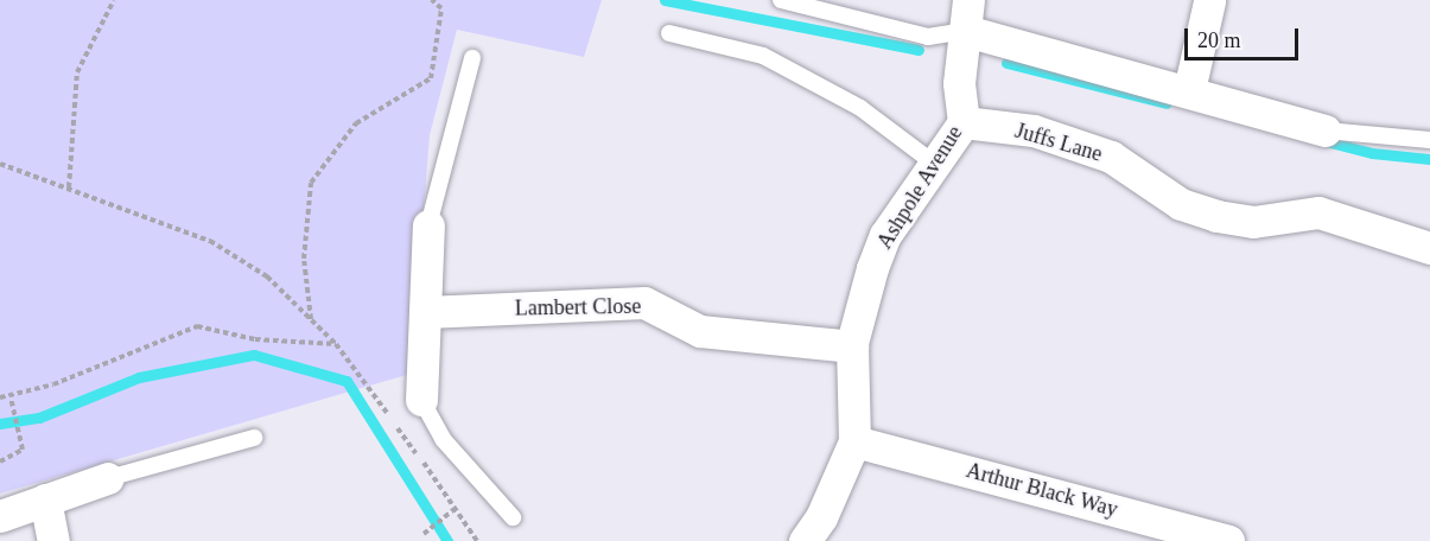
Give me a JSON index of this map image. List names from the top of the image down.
{
  "streets": {
    "street": [
      "Juffs Lane",
      "Ashpole Avenue",
      "Lambert Close",
      "Arthur Black Way"
    ]
  },
  "crossings": [
    ["Juffs Lane", "Ashpole Avenue"],
    ["Ashpole Avenue", "Lambert Close"],
    ["Ashpole Avenue", "Arthur Black Way"]
  ],
  "scale_bar": "20 m"
}
